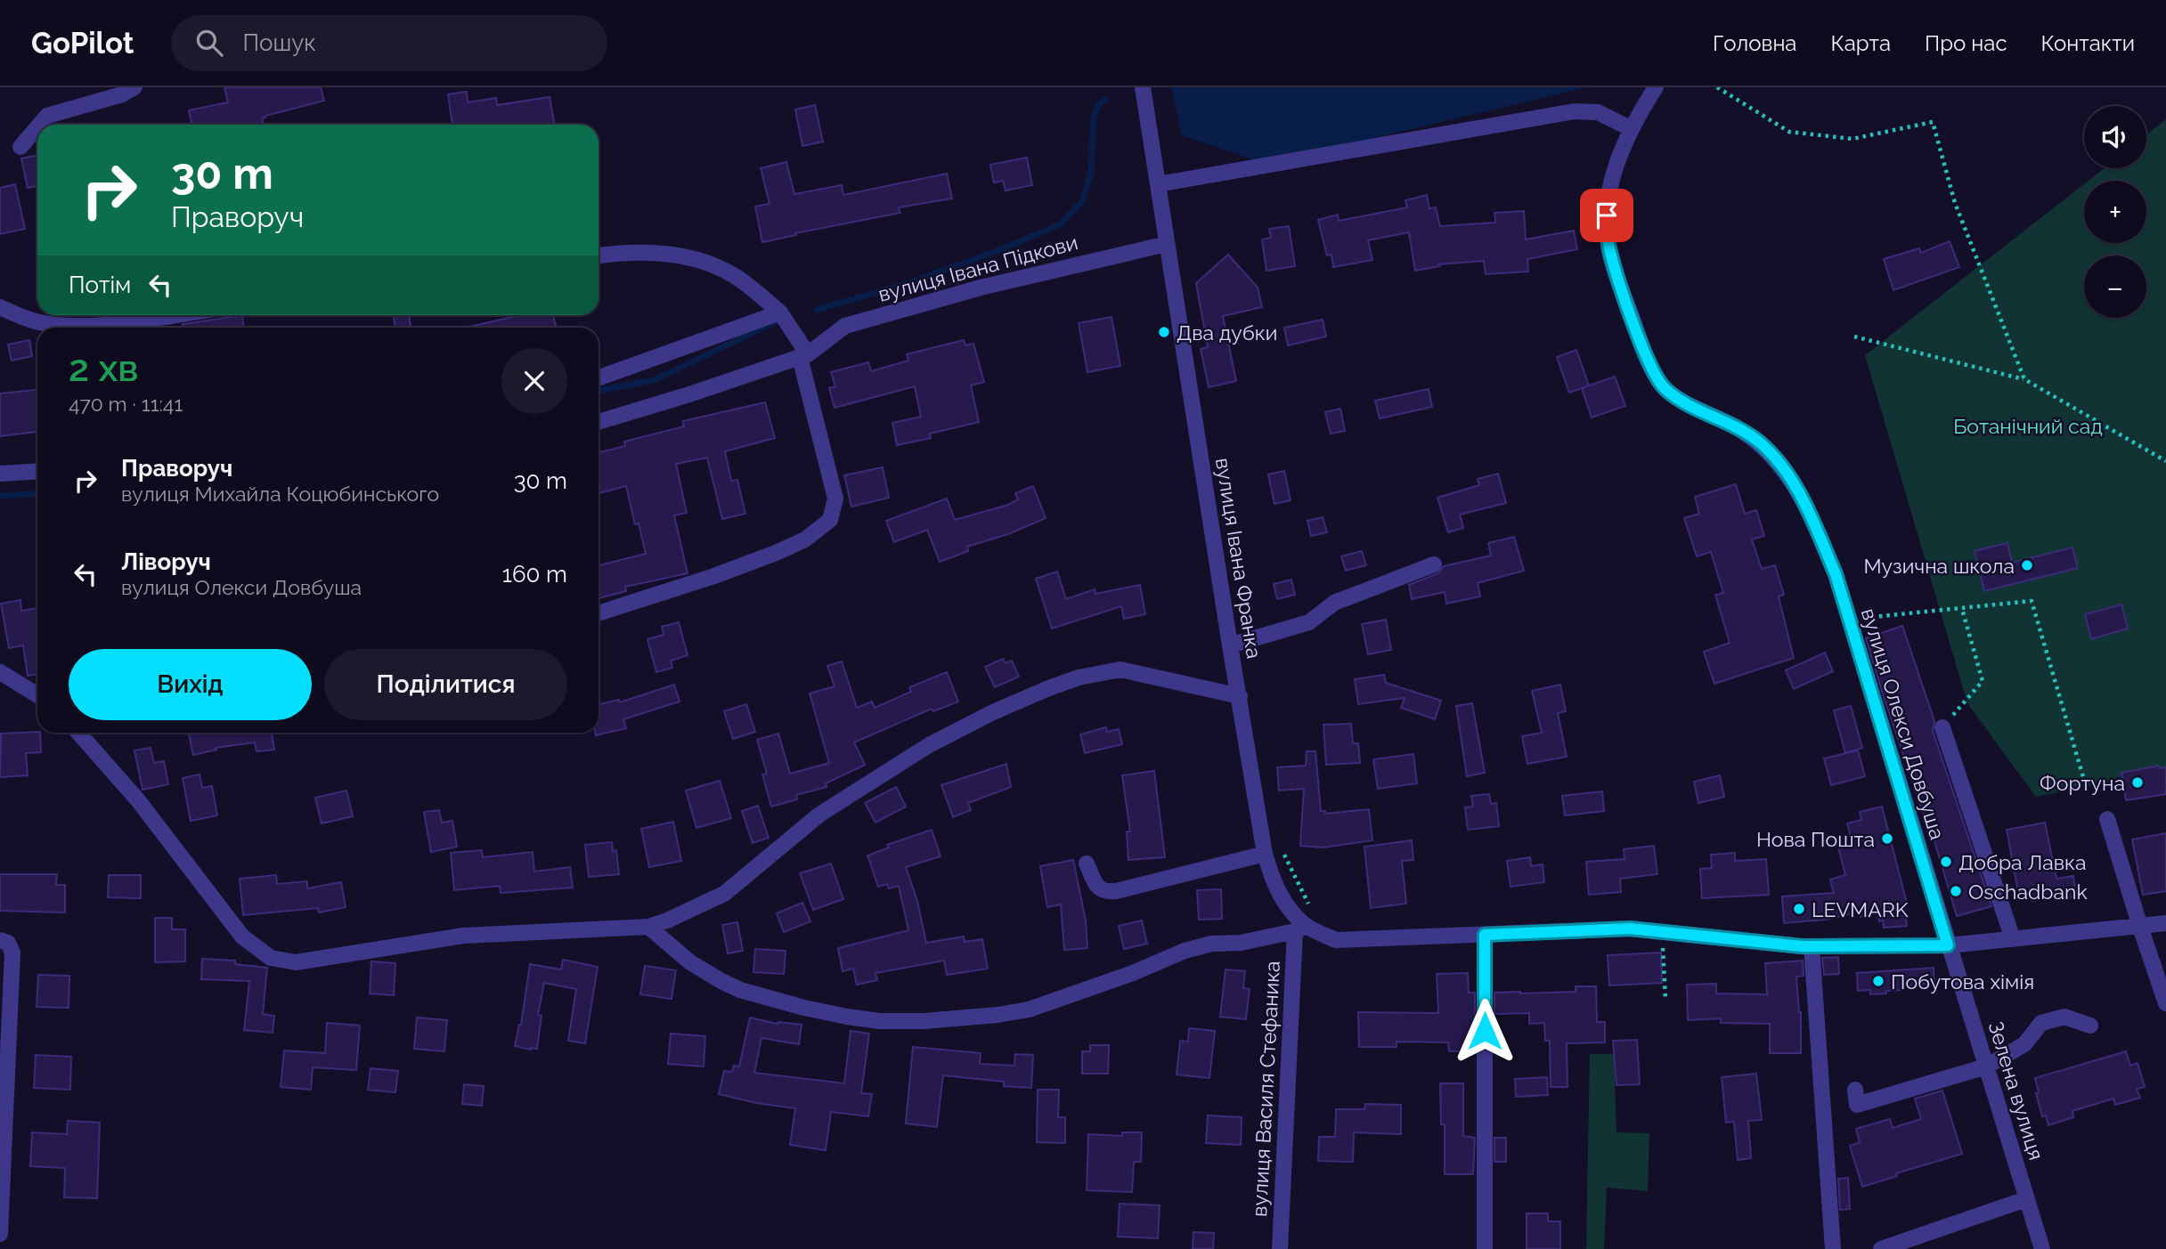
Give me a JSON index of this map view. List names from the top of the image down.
{
  "streets": {
    "street": [
      "вулиця Івана Підкови",
      "вулиця Івана Франка",
      "вулиця Олекси Довбуша",
      "вулиця Василя Стефаника",
      "Зелена вулиця"
    ]
  },
  "crossings": [
    ["вулиця Івана Підкови", "вулиця Івана Франка"],
    ["вулиця Івана Франка", "вулиця Олекси Довбуша"],
    ["вулиця Івана Франка", "вулиця Василя Стефаника"],
    ["вулиця Івана Франка", "Зелена вулиця"],
    ["вулиця Олекси Довбуша", "Зелена вулиця"]
  ],
  "parks": ["Ботанічний сад"],
  "places": [
    "Два дубки",
    "Музична школа",
    "Фортуна",
    "Нова Пошта",
    "Добра Лавка",
    "Oschadbank",
    "LEVMARK",
    "Побутова хімія"
  ],
  "page": {
    "header": "GoPilot",
    "search": "Пошук",
    "nav": [
      "Головна",
      "Карта",
      "Про нас",
      "Контакти"
    ],
    "map_buttons": ["+", "−"],
    "turn": ["30 m", "Праворуч"],
    "then": "Потім",
    "heading": ["2 хв", "470 m · 11:41"],
    "list": [
      {
        "name": "Праворуч",
        "note": "вулиця Михайла Коцюбинського",
        "value": "30 m"
      },
      {
        "name": "Ліворуч",
        "note": "вулиця Олекси Довбуша",
        "value": "160 m"
      }
    ],
    "buttons": ["Вихід", "Поділитися"]
  }
}
